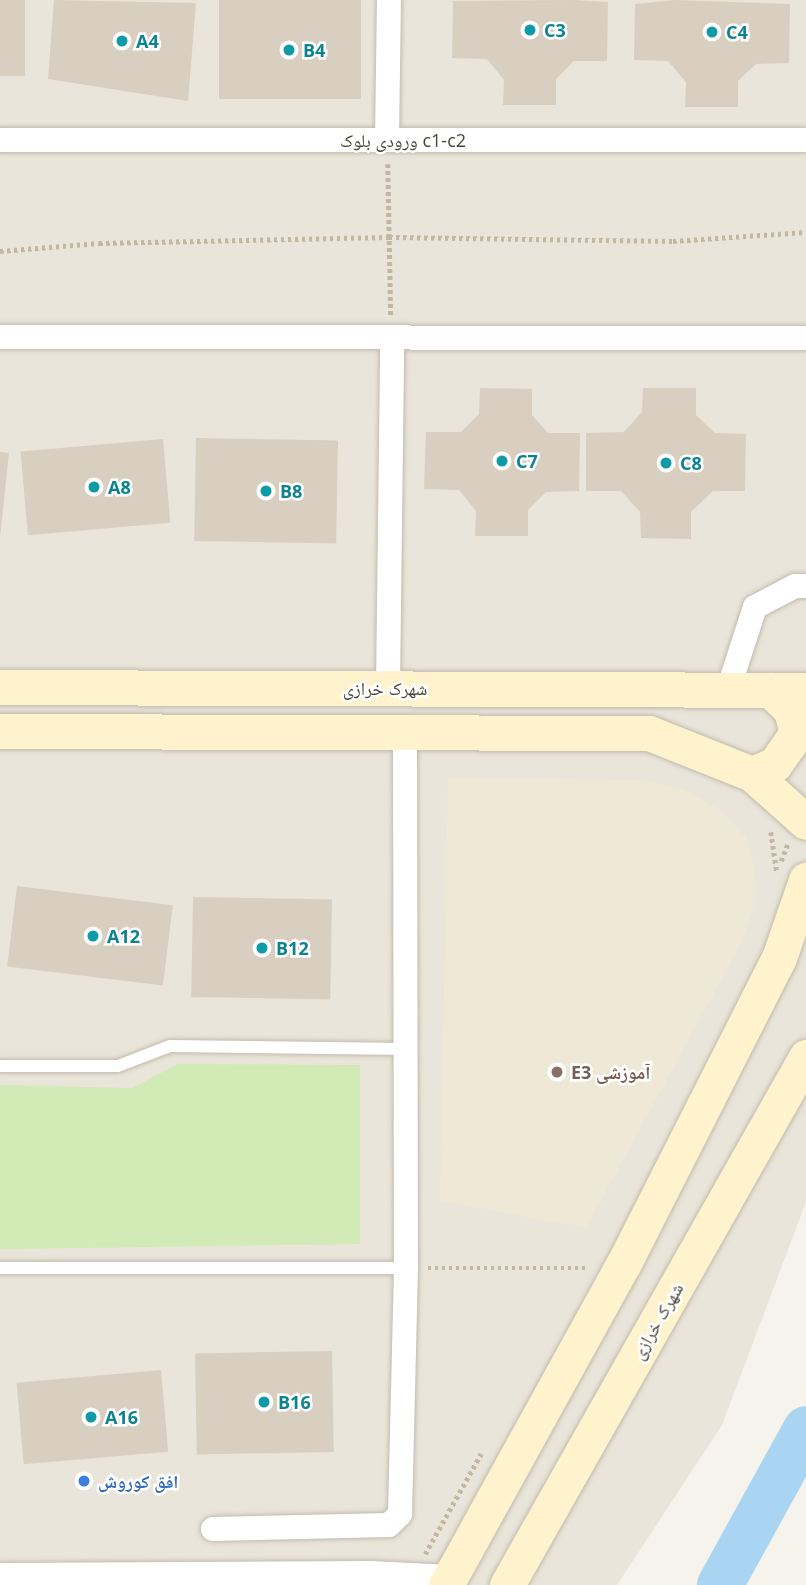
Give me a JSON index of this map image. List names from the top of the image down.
{
  "streets": {
    "street": ["ورودی بلوک c1-c2", "شهرک خرازی"]
  },
  "places": [
    "C3",
    "C4",
    "A4",
    "B4",
    "C7",
    "C8",
    "A8",
    "B8",
    "A12",
    "B12",
    "E3 آموزشی",
    "B16",
    "A16",
    "افق کوروش"
  ]
}
